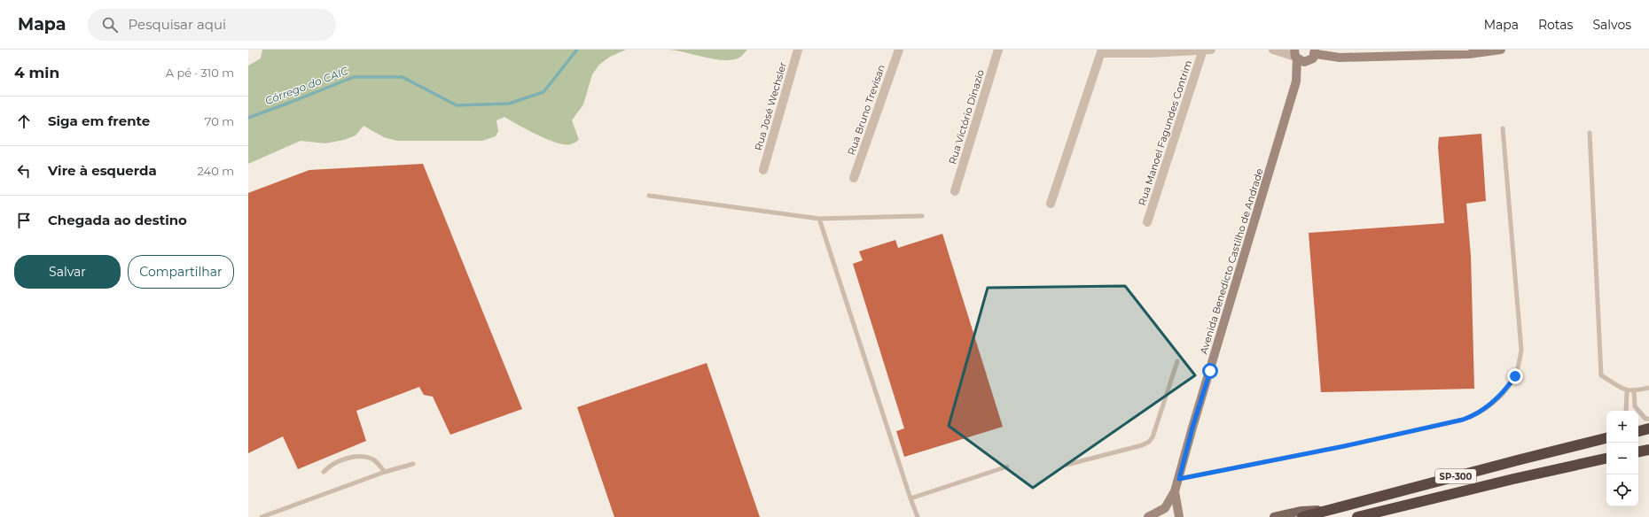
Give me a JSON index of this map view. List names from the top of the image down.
{
  "streets": {
    "highway": ["SP-300"],
    "main road": ["Avenida Benedicto Castilho de Andrade"],
    "street": [
      "Rua José Wechsler",
      "Rua Bruno Trevisan",
      "Rua Victório Dinazio",
      "Rua Manoel Fagundes Contrim"
    ]
  },
  "water": ["Córrego do CAIC"],
  "page": {
    "header": "Mapa",
    "search": "Pesquisar aqui",
    "nav": ["Mapa", "Rotas", "Salvos"],
    "heading": ["4 min", "A pé · 310 m"],
    "list": [
      ["Siga em frente", "70 m"],
      ["Vire à esquerda", "240 m"],
      "Chegada ao destino"
    ],
    "buttons": ["Salvar", "Compartilhar"],
    "map_buttons": ["+", "−"]
  }
}
